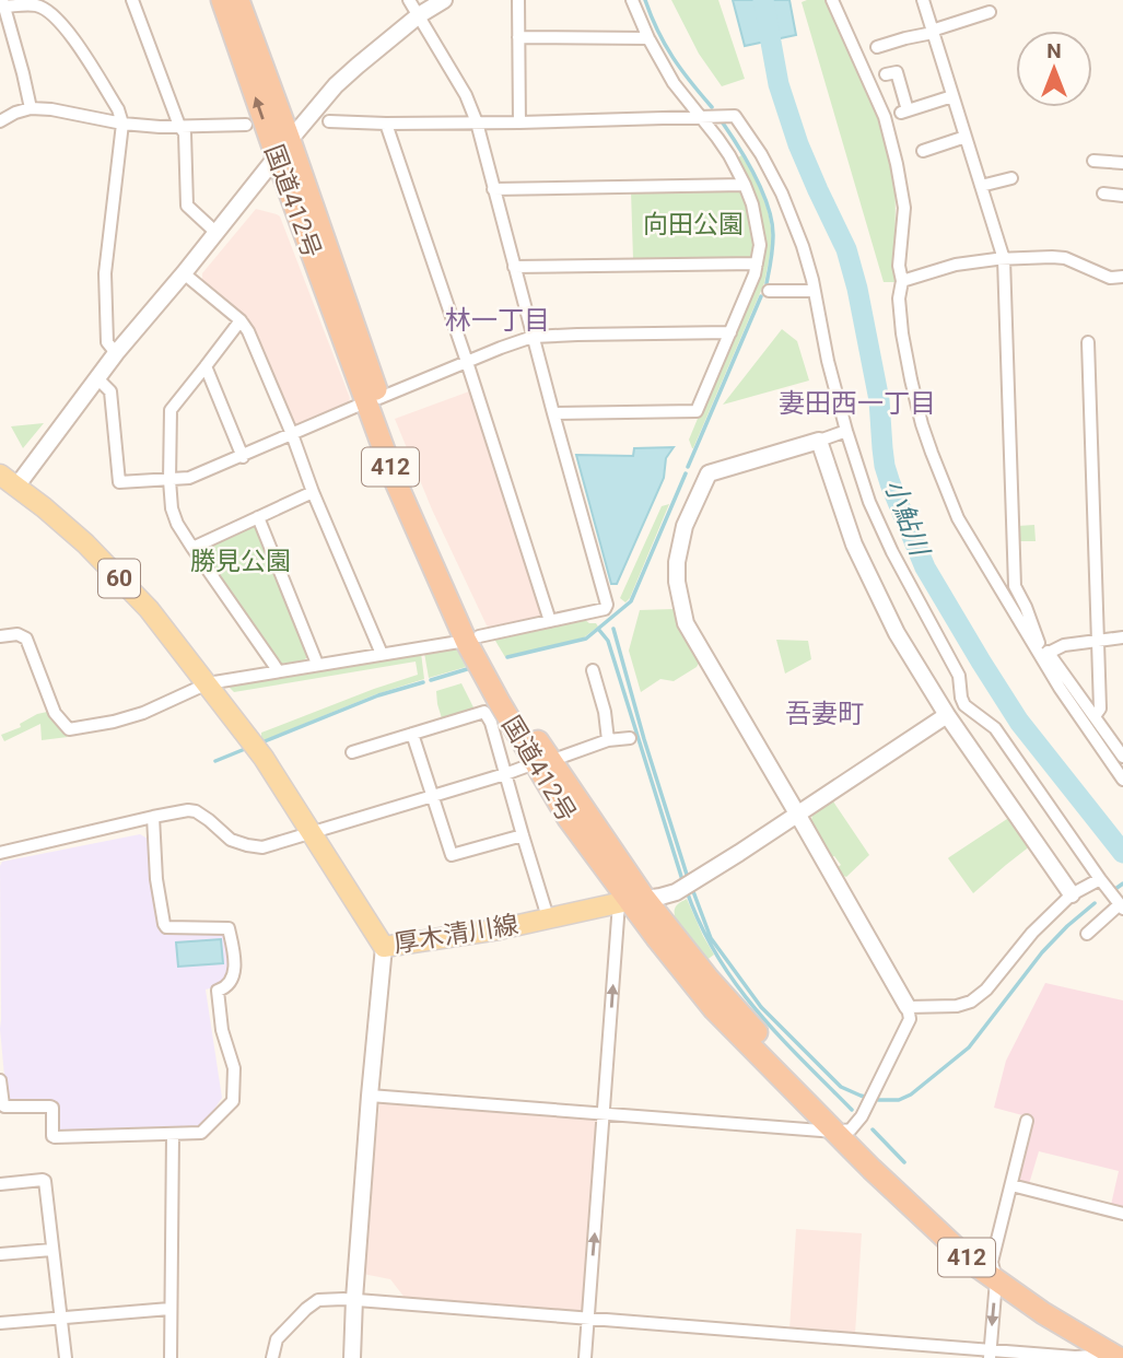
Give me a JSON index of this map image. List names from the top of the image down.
{
  "streets": {
    "highway": ["国道412号", "412"],
    "main road": ["60", "厚木清川線"]
  },
  "crossings": [
    ["国道412号", "厚木清川線"],
    ["60", "厚木清川線"]
  ],
  "districts": ["林一丁目", "妻田西一丁目", "吾妻町"],
  "water": ["小鮎川"],
  "parks": ["向田公園", "勝見公園"],
  "north": "top"
}
